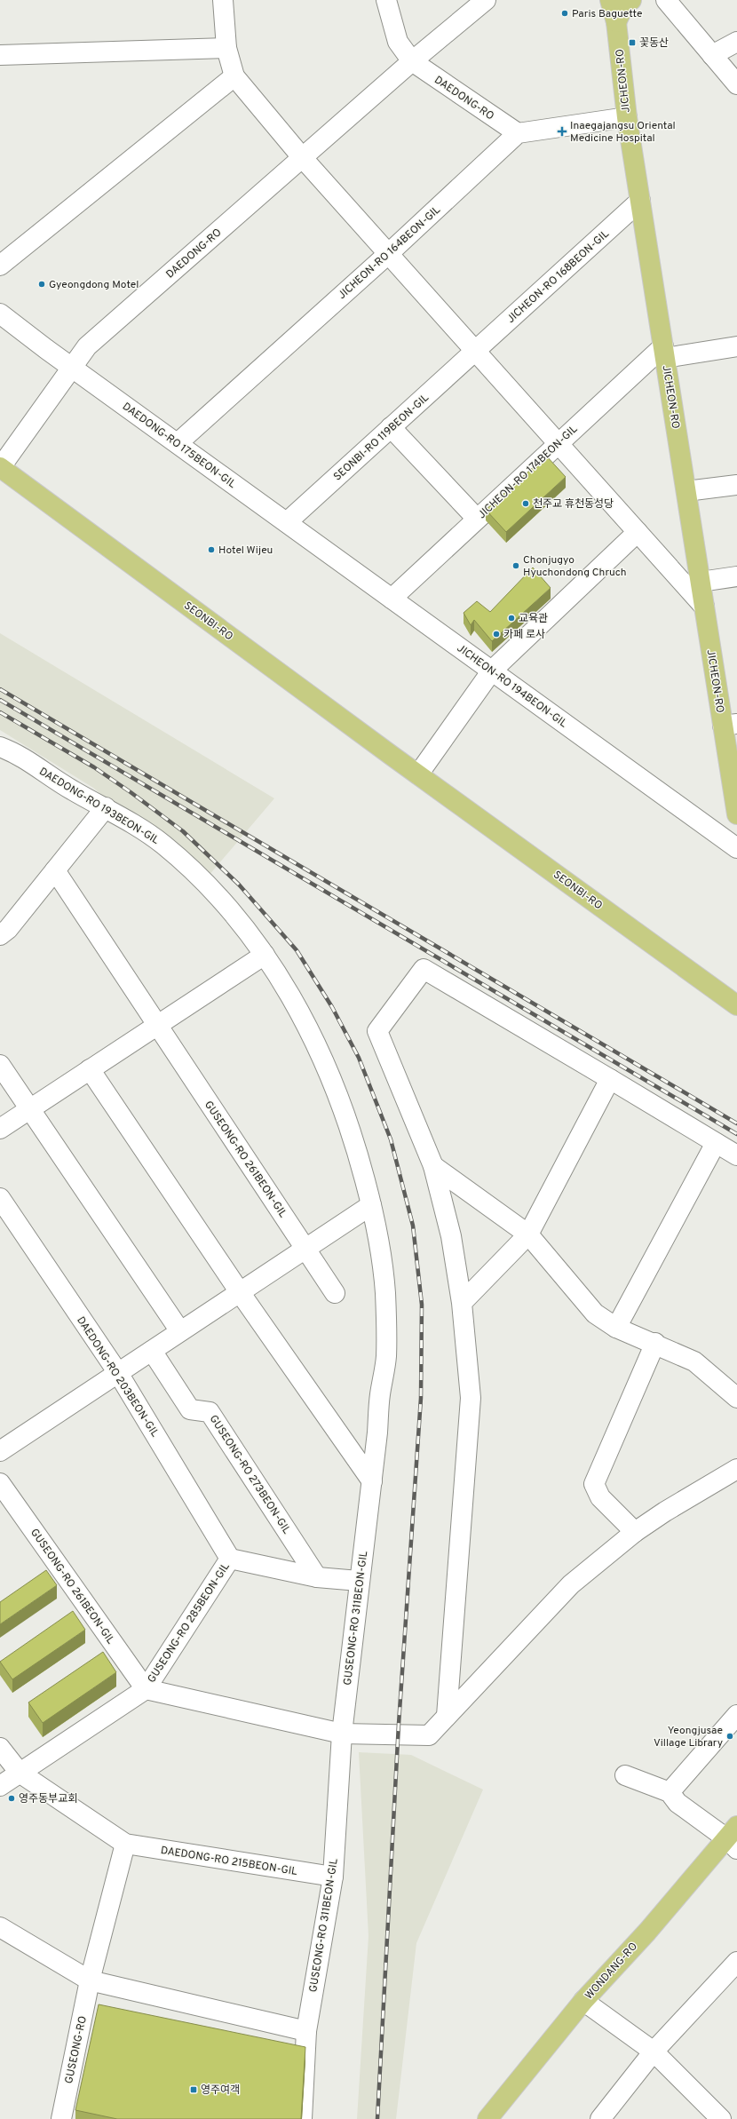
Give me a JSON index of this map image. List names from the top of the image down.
{
  "streets": {
    "main road": ["JICHEON-RO", "SEONBI-RO", "WONDANG-RO"],
    "street": [
      "DAEDONG-RO",
      "JICHEON-RO 164BEON-GIL",
      "JICHEON-RO 168BEON-GIL",
      "SEONBI-RO 119BEON-GIL",
      "DAEDONG-RO 175BEON-GIL",
      "JICHEON-RO 174BEON-GIL",
      "JICHEON-RO 194BEON-GIL",
      "DAEDONG-RO 193BEON-GIL",
      "GUSEONG-RO 261BEON-GIL",
      "DAEDONG-RO 203BEON-GIL",
      "GUSEONG-RO 273BEON-GIL",
      "GUSEONG-RO 311BEON-GIL",
      "GUSEONG-RO 285BEON-GIL",
      "DAEDONG-RO 215BEON-GIL",
      "GUSEONG-RO"
    ]
  },
  "crossings": [
    ["JICHEON-RO", "JICHEON-RO 168BEON-GIL"],
    ["JICHEON-RO", "JICHEON-RO 174BEON-GIL"],
    ["DAEDONG-RO", "JICHEON-RO 164BEON-GIL"],
    ["DAEDONG-RO", "DAEDONG-RO 175BEON-GIL"],
    ["DAEDONG-RO", "SEONBI-RO"],
    ["JICHEON-RO 164BEON-GIL", "DAEDONG-RO 175BEON-GIL"],
    ["JICHEON-RO 168BEON-GIL", "SEONBI-RO 119BEON-GIL"],
    ["SEONBI-RO 119BEON-GIL", "DAEDONG-RO 175BEON-GIL"],
    ["SEONBI-RO 119BEON-GIL", "JICHEON-RO 194BEON-GIL"],
    ["DAEDONG-RO 175BEON-GIL", "JICHEON-RO 194BEON-GIL"],
    ["JICHEON-RO 174BEON-GIL", "JICHEON-RO 194BEON-GIL"],
    ["DAEDONG-RO 193BEON-GIL", "GUSEONG-RO 311BEON-GIL"],
    ["GUSEONG-RO 261BEON-GIL", "GUSEONG-RO 285BEON-GIL"],
    ["DAEDONG-RO 203BEON-GIL", "GUSEONG-RO 285BEON-GIL"],
    ["GUSEONG-RO 273BEON-GIL", "GUSEONG-RO 285BEON-GIL"],
    ["GUSEONG-RO 311BEON-GIL", "GUSEONG-RO 285BEON-GIL"],
    ["GUSEONG-RO 311BEON-GIL", "DAEDONG-RO 215BEON-GIL"],
    ["GUSEONG-RO 285BEON-GIL", "DAEDONG-RO 215BEON-GIL"]
  ],
  "places": {
    "other": [
      "Paris Baguette",
      "Gyeongdong Motel",
      "천주교 휴천동성당",
      "Hotel Wijeu",
      "Chonjugyo Hyuchondong Chruch",
      "교육관",
      "카페 로사",
      "Yeongjusae Village Library",
      "영주동부교회"
    ],
    "transit": ["꽃동산", "영주여객"],
    "health": ["Inaegajangsu Oriental Medicine Hospital"]
  }
}
